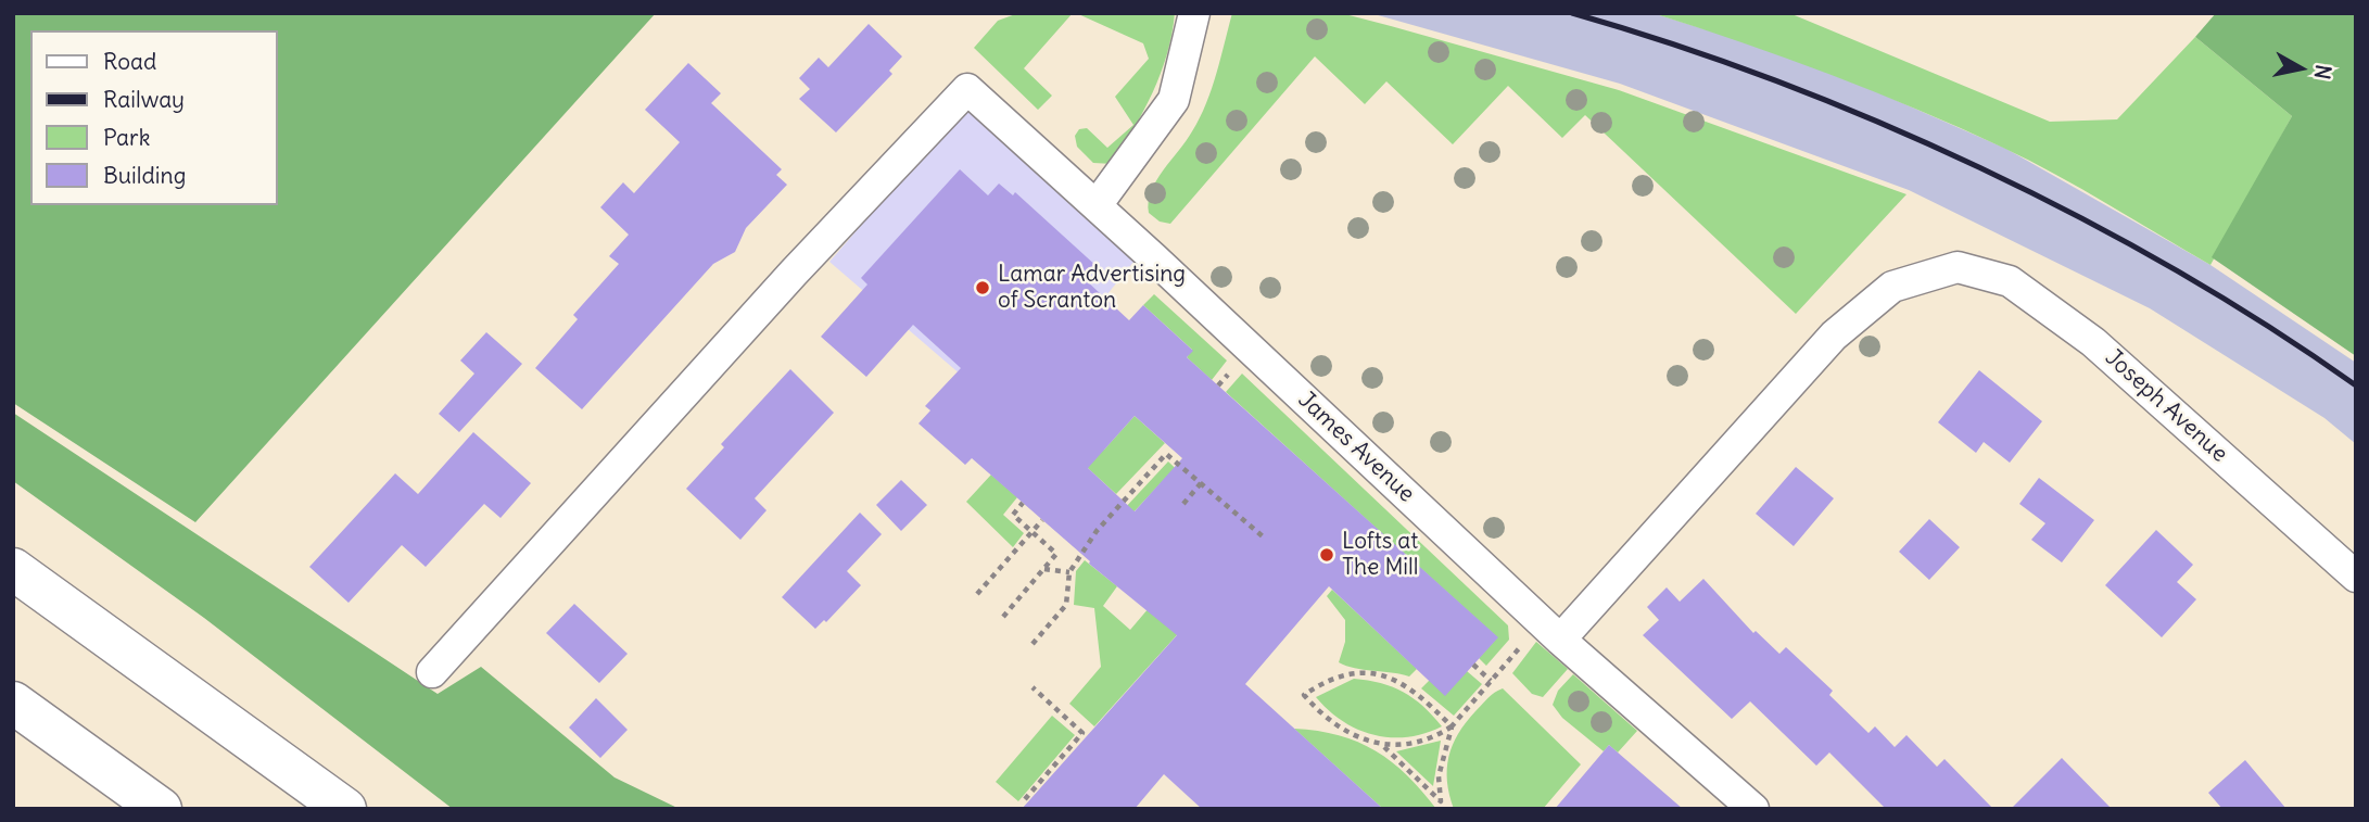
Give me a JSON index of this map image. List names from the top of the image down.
{
  "streets": {
    "street": ["Joseph Avenue", "James Avenue"]
  },
  "crossings": [
    ["Joseph Avenue", "James Avenue"]
  ],
  "places": ["Lamar Advertising of Scranton", "Lofts at The Mill"],
  "legend": [
    "Road",
    "Railway",
    "Park",
    "Building"
  ],
  "north": "right"
}
